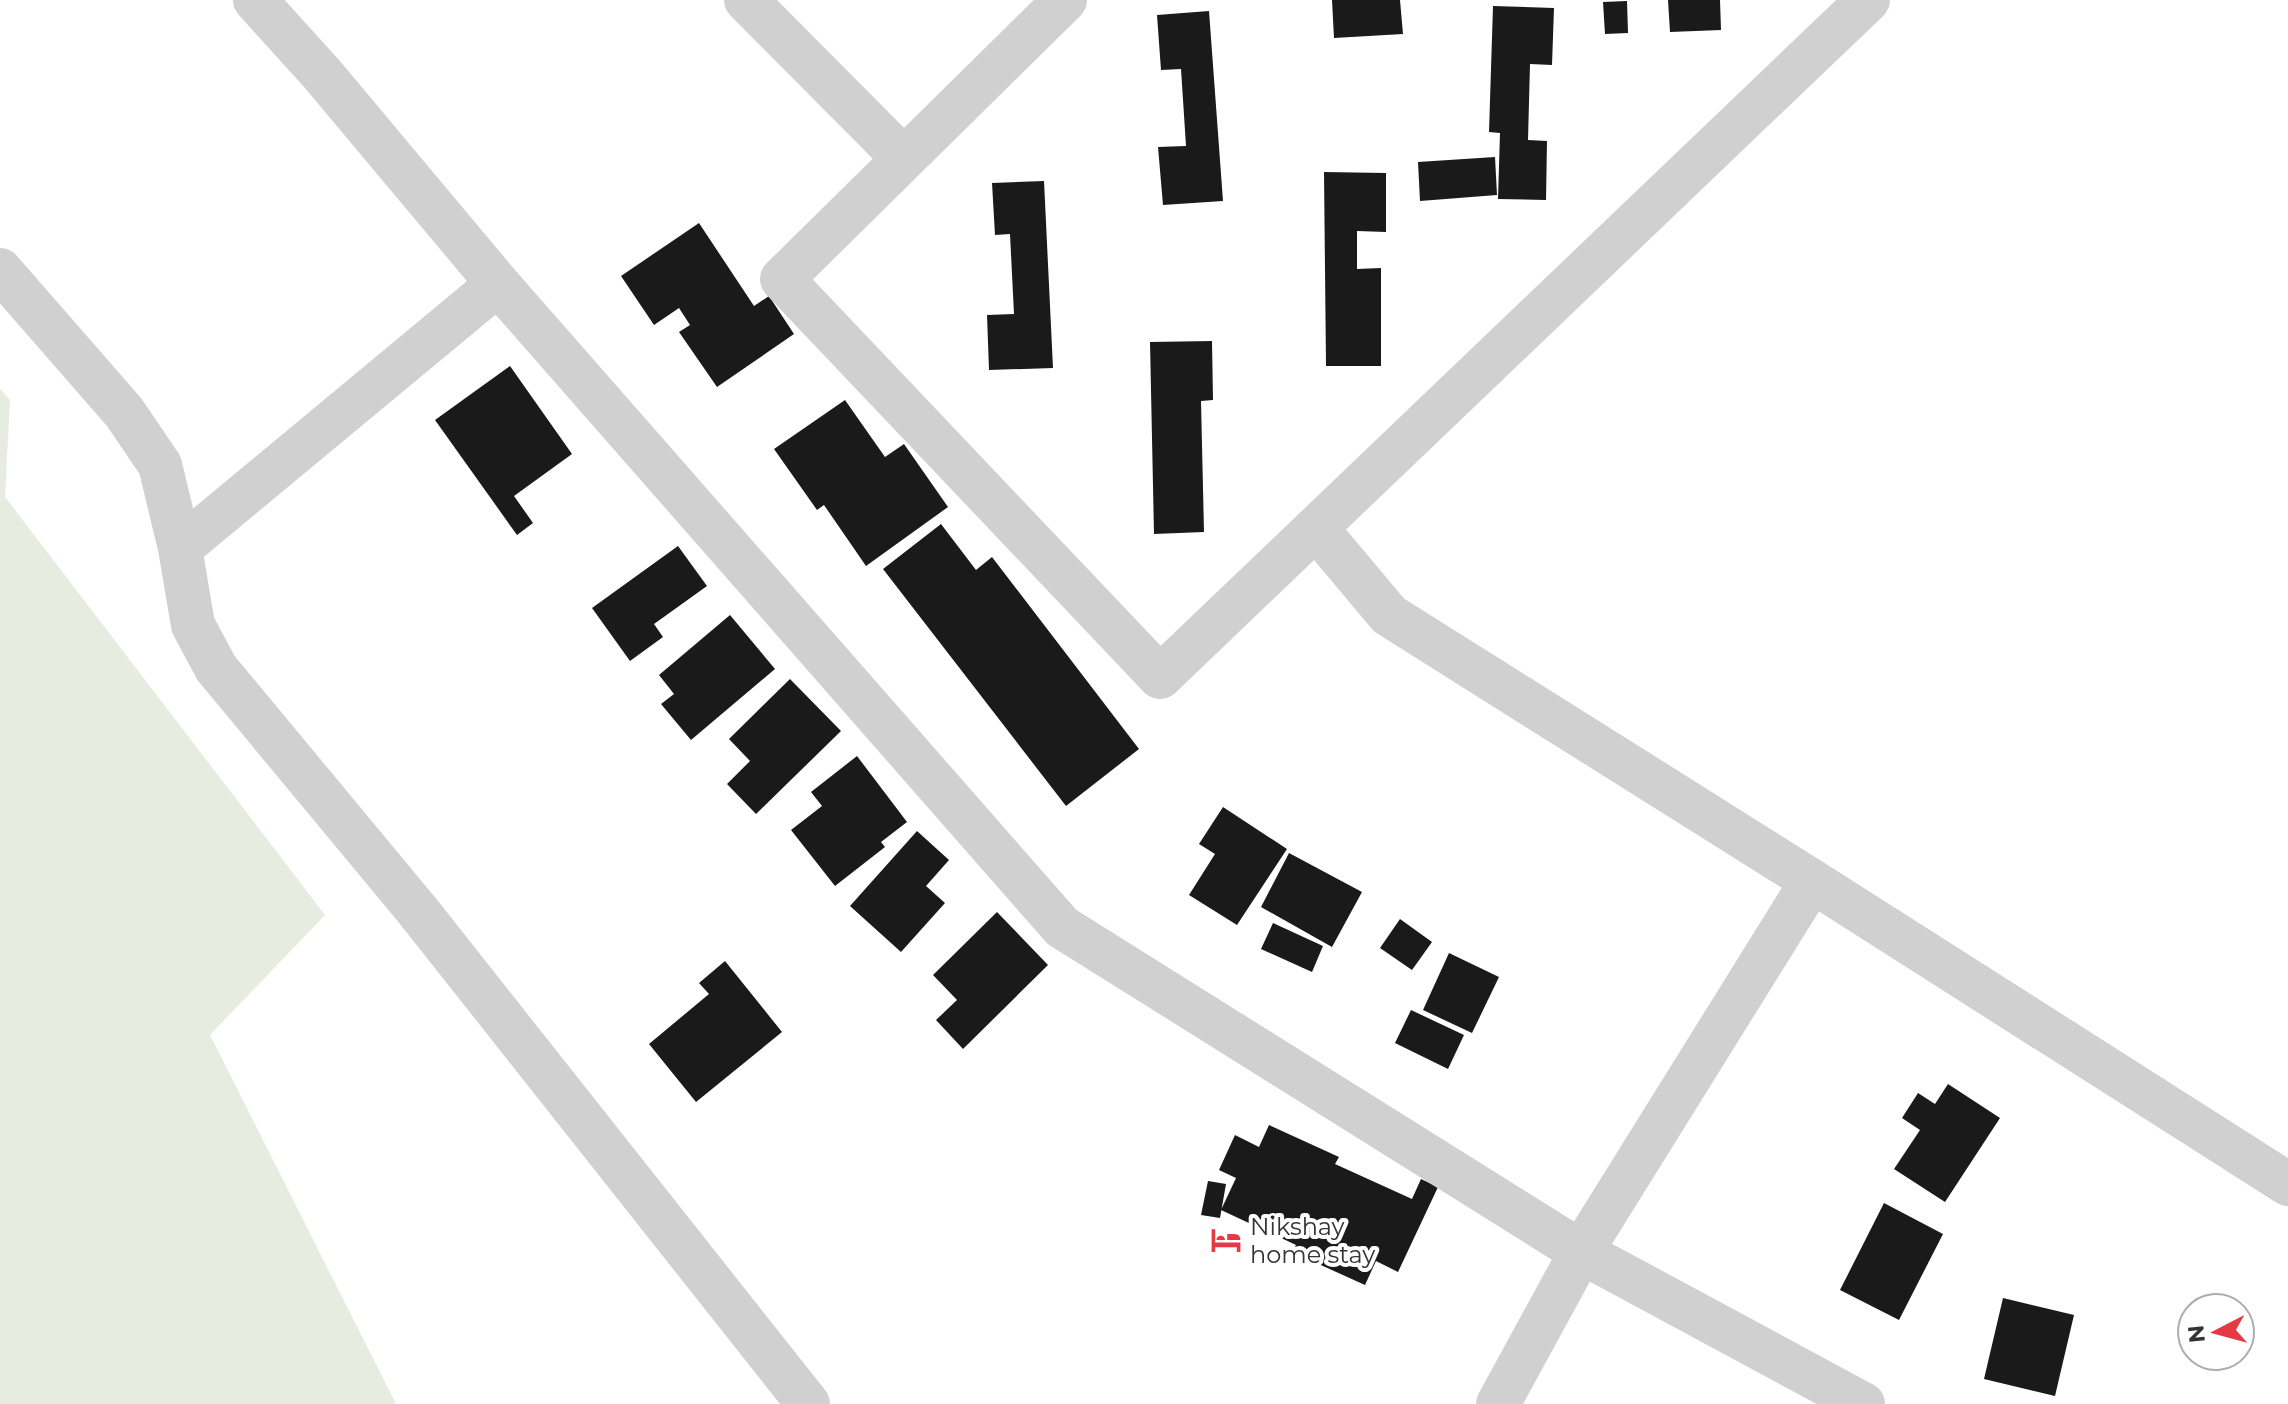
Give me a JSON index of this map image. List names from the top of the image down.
{
  "places": {
    "hotel": ["Nikshay home stay"]
  },
  "north": "left"
}
